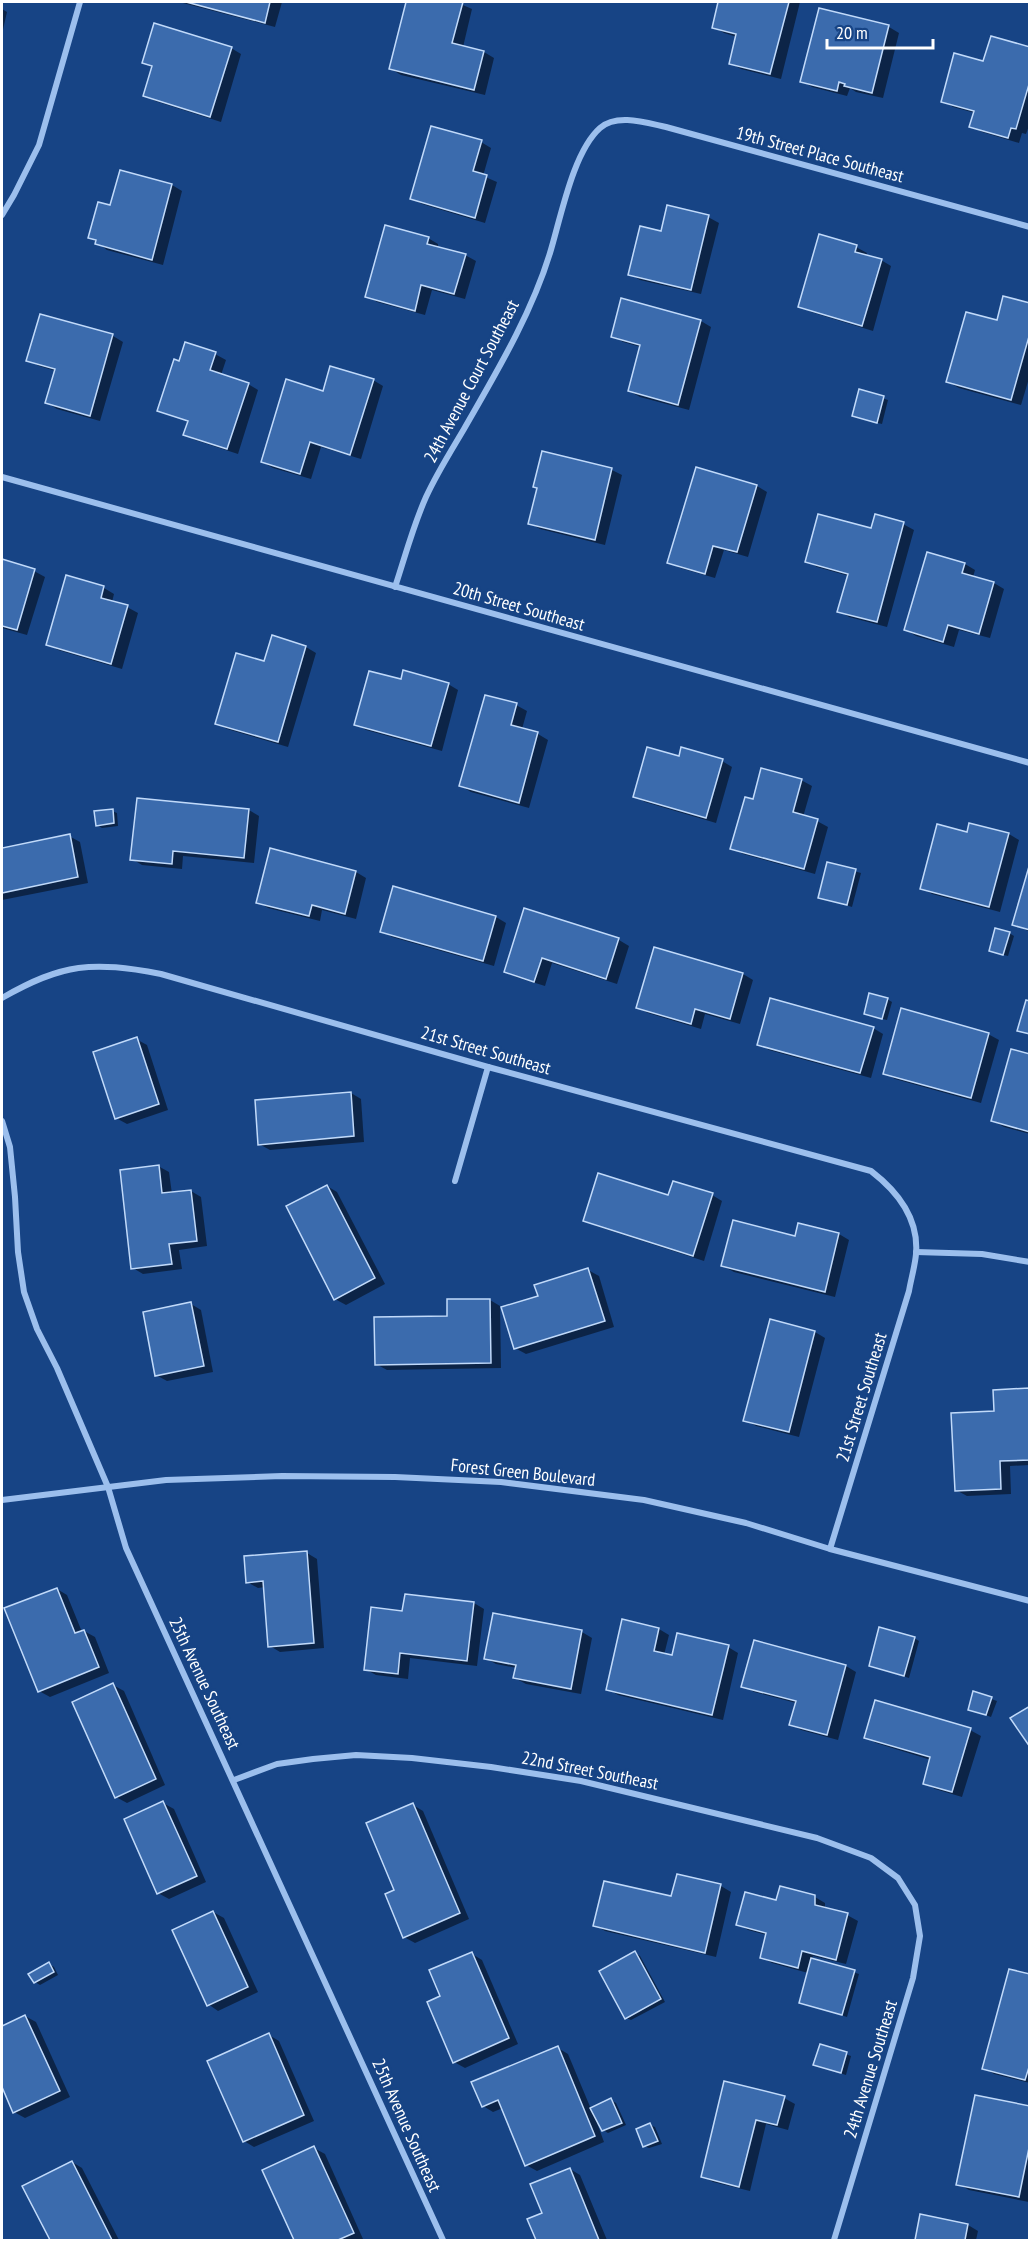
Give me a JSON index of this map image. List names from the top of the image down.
{
  "streets": {
    "street": [
      "19th Street Place Southeast",
      "24th Avenue Court Southeast",
      "20th Street Southeast",
      "21st Street Southeast",
      "Forest Green Boulevard",
      "25th Avenue Southeast",
      "22nd Street Southeast",
      "24th Avenue Southeast"
    ]
  },
  "crossings": [
    ["19th Street Place Southeast", "24th Avenue Court Southeast"],
    ["24th Avenue Court Southeast", "20th Street Southeast"],
    ["21st Street Southeast", "Forest Green Boulevard"],
    ["Forest Green Boulevard", "25th Avenue Southeast"],
    ["25th Avenue Southeast", "22nd Street Southeast"],
    ["22nd Street Southeast", "24th Avenue Southeast"]
  ],
  "scale_bar": "20 m"
}
